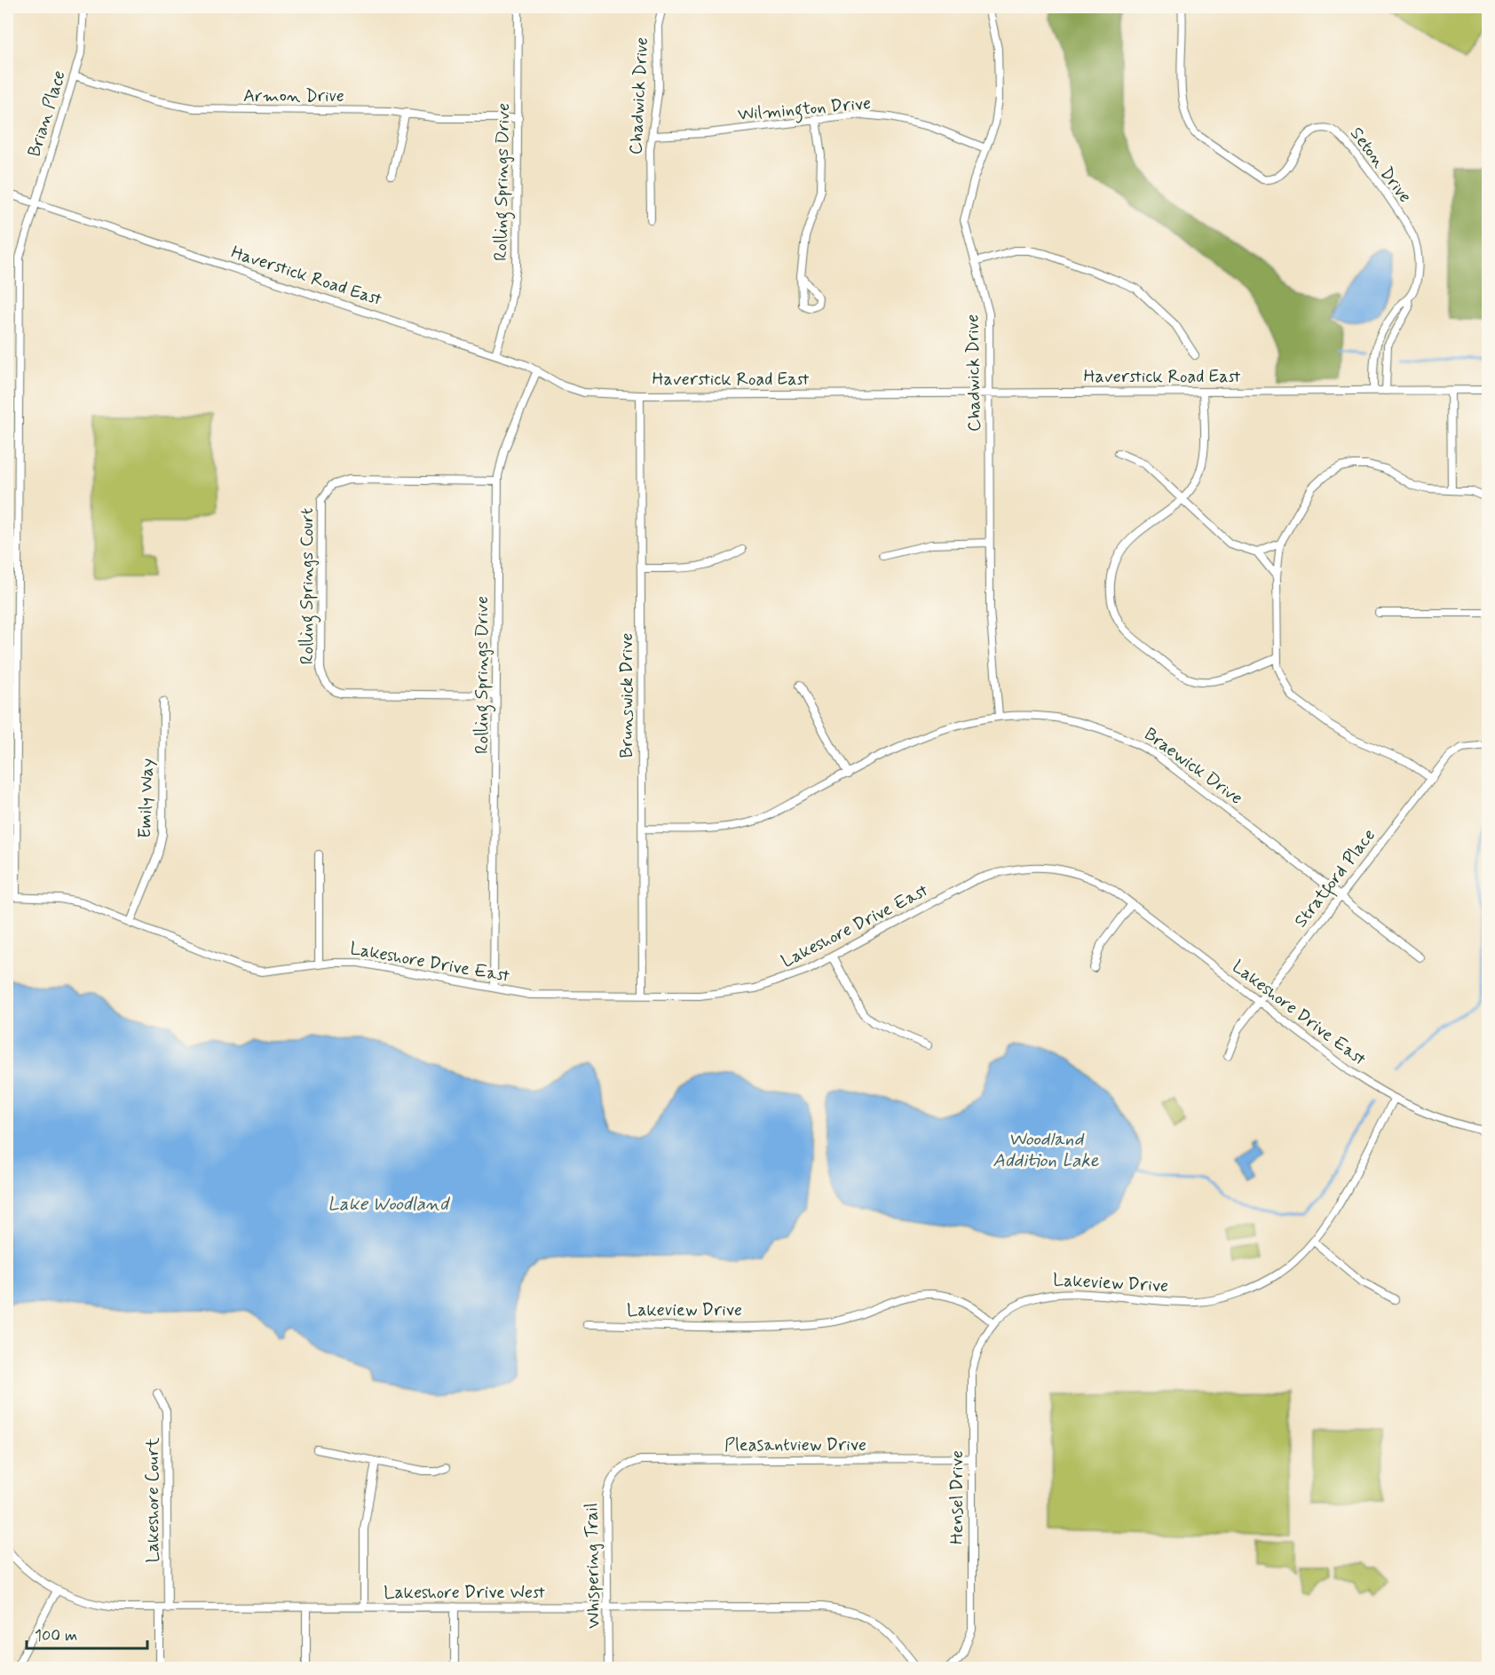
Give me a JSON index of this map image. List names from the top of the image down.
{
  "streets": {
    "street": [
      "Armon Drive",
      "Chadwick Drive",
      "Wilmington Drive",
      "Brian Place",
      "Seton Drive",
      "Rolling Springs Drive",
      "Haverstick Road East",
      "Rolling Springs Court",
      "Brunswick Drive",
      "Braewick Drive",
      "Emily Way",
      "Stratford Place",
      "Lakeshore Drive East",
      "Lakeview Drive",
      "Pleasantview Drive",
      "Hensel Drive",
      "Lakeshore Court",
      "Whispering Trail",
      "Lakeshore Drive West"
    ]
  },
  "crossings": [
    ["Armon Drive", "Brian Place"],
    ["Armon Drive", "Rolling Springs Drive"],
    ["Chadwick Drive", "Wilmington Drive"],
    ["Chadwick Drive", "Haverstick Road East"],
    ["Chadwick Drive", "Braewick Drive"],
    ["Brian Place", "Haverstick Road East"],
    ["Brian Place", "Lakeshore Drive East"],
    ["Seton Drive", "Haverstick Road East"],
    ["Rolling Springs Drive", "Haverstick Road East"],
    ["Rolling Springs Drive", "Rolling Springs Court"],
    ["Rolling Springs Drive", "Lakeshore Drive East"],
    ["Haverstick Road East", "Brunswick Drive"],
    ["Brunswick Drive", "Braewick Drive"],
    ["Brunswick Drive", "Lakeshore Drive East"],
    ["Braewick Drive", "Stratford Place"],
    ["Emily Way", "Lakeshore Drive East"],
    ["Stratford Place", "Lakeshore Drive East"],
    ["Lakeshore Drive East", "Lakeview Drive"],
    ["Lakeview Drive", "Hensel Drive"],
    ["Pleasantview Drive", "Hensel Drive"],
    ["Pleasantview Drive", "Whispering Trail"],
    ["Lakeshore Court", "Lakeshore Drive West"],
    ["Whispering Trail", "Lakeshore Drive West"]
  ],
  "water": ["Woodland Addition Lake", "Lake Woodland"],
  "scale_bar": "100 m"
}
